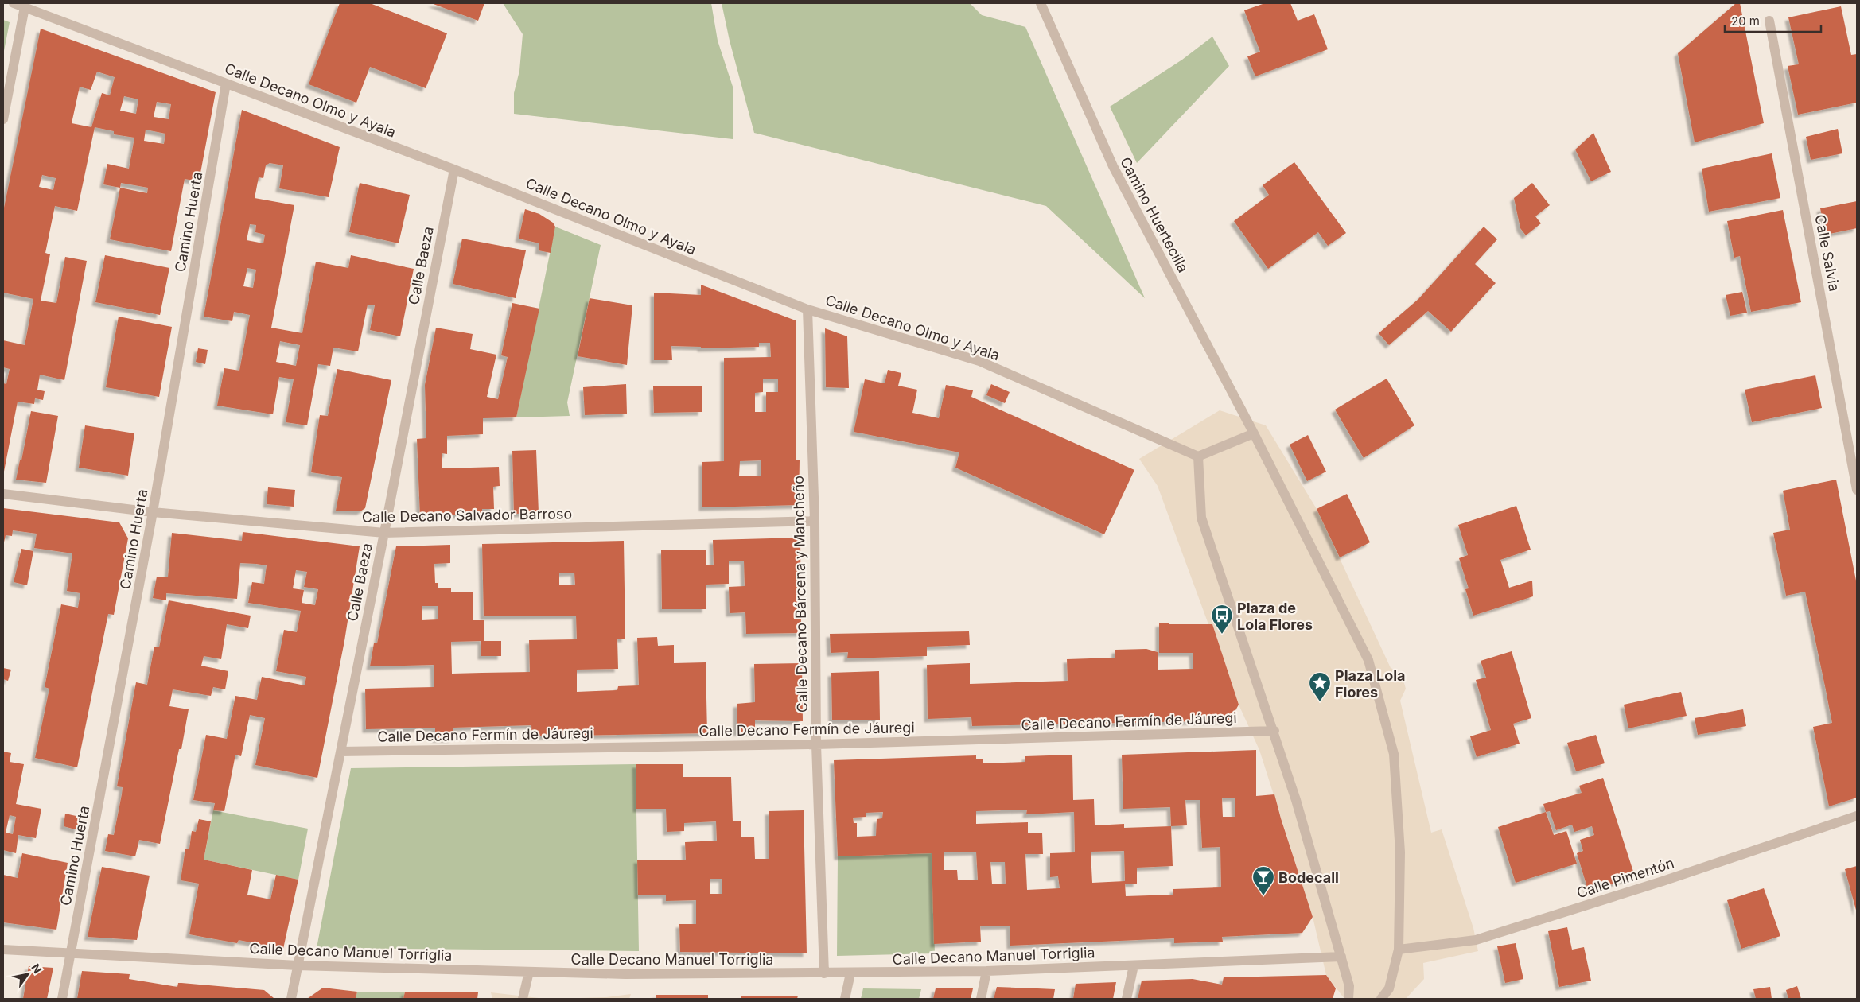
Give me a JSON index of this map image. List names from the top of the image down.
{
  "streets": {
    "street": [
      "Calle Decano Olmo y Ayala",
      "Camino Huertecilla",
      "Camino Huerta",
      "Calle Salvia",
      "Calle Baeza",
      "Calle Decano Salvador Barroso",
      "Calle Decano Bárcena y Mancheño",
      "Calle Decano Fermín de Jáuregi",
      "Calle Pimentón",
      "Calle Decano Manuel Torriglia"
    ]
  },
  "crossings": [
    ["Calle Decano Olmo y Ayala", "Camino Huerta"],
    ["Calle Decano Olmo y Ayala", "Calle Baeza"],
    ["Calle Decano Olmo y Ayala", "Calle Decano Bárcena y Mancheño"],
    ["Camino Huerta", "Calle Decano Salvador Barroso"],
    ["Camino Huerta", "Calle Decano Manuel Torriglia"],
    ["Calle Baeza", "Calle Decano Salvador Barroso"],
    ["Calle Baeza", "Calle Decano Fermín de Jáuregi"],
    ["Calle Baeza", "Calle Decano Manuel Torriglia"],
    ["Calle Decano Salvador Barroso", "Calle Decano Bárcena y Mancheño"],
    ["Calle Decano Bárcena y Mancheño", "Calle Decano Fermín de Jáuregi"],
    ["Calle Decano Bárcena y Mancheño", "Calle Decano Manuel Torriglia"]
  ],
  "places": {
    "bus stop": ["Plaza de Lola Flores"],
    "place": ["Plaza Lola Flores"],
    "bar": ["Bodecall"]
  },
  "scale_bar": "20 m",
  "north": "top right"
}
